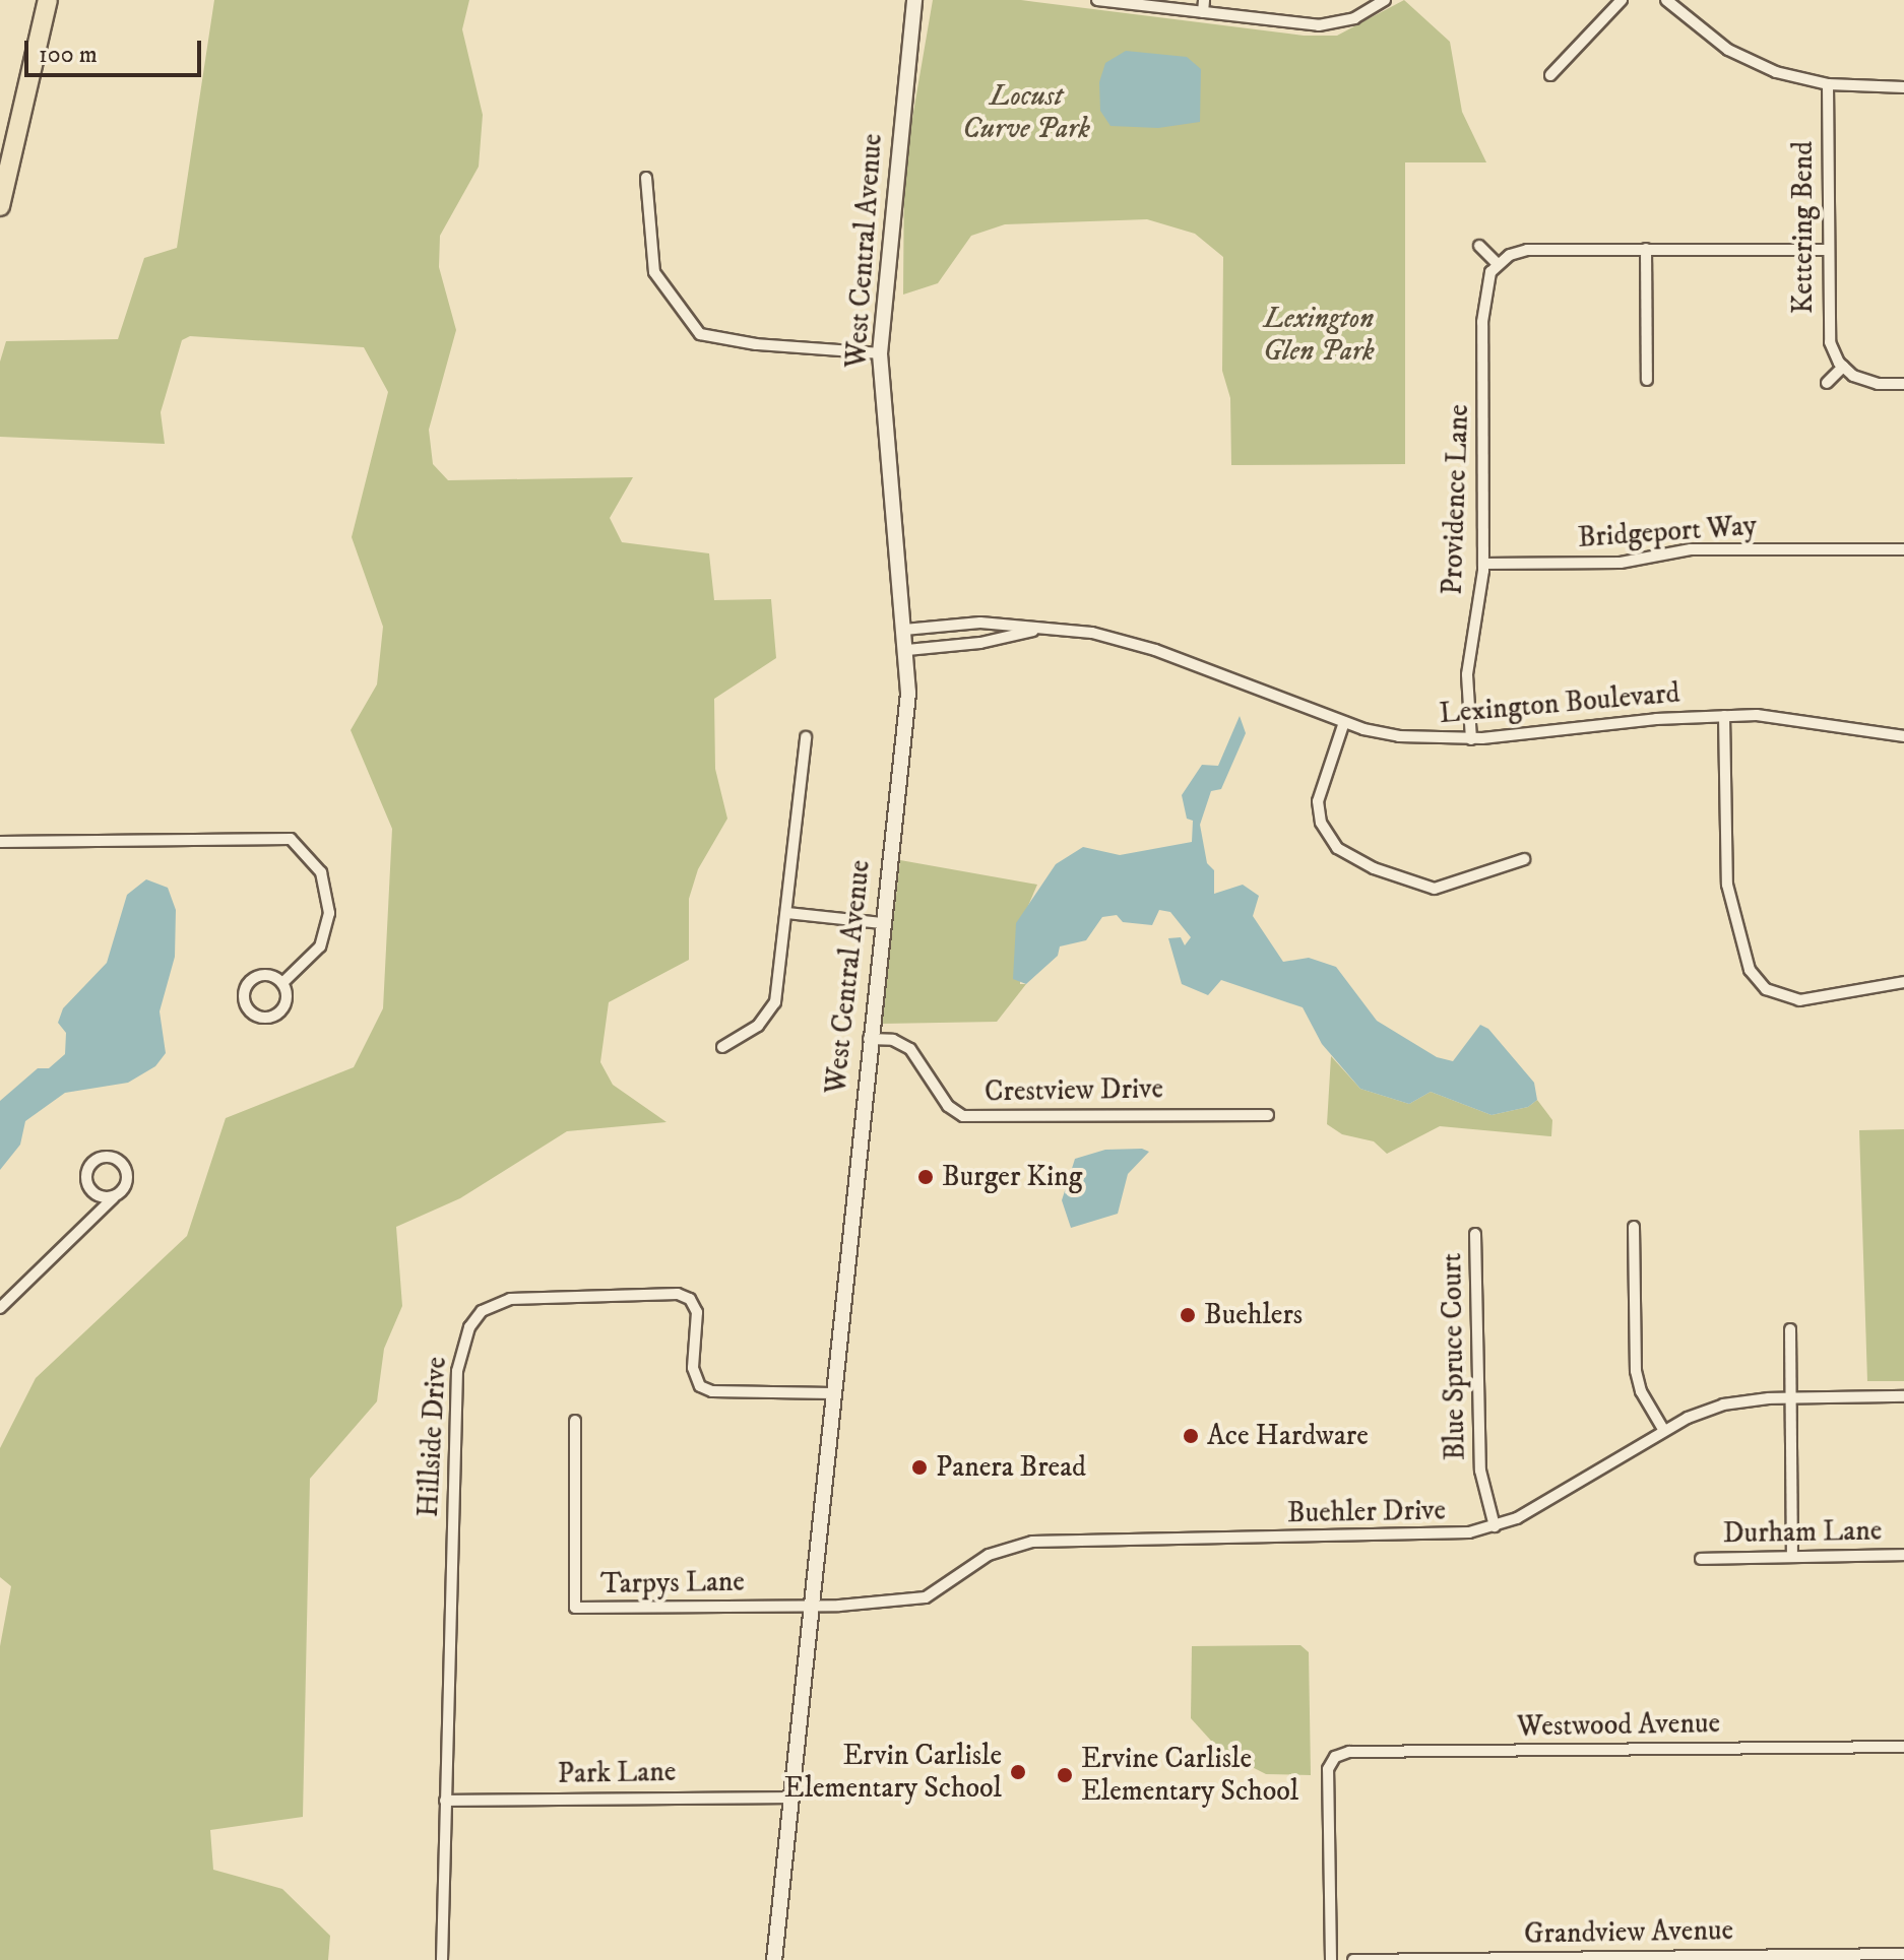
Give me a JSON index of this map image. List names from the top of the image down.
{
  "streets": {
    "main road": ["West Central Avenue"],
    "street": [
      "Kettering Bend",
      "Providence Lane",
      "Bridgeport Way",
      "Lexington Boulevard",
      "Crestview Drive",
      "Blue Spruce Court",
      "Hillside Drive",
      "Buehler Drive",
      "Durham Lane",
      "Tarpys Lane",
      "Westwood Avenue",
      "Park Lane",
      "Grandview Avenue"
    ]
  },
  "crossings": [
    ["West Central Avenue", "Lexington Boulevard"],
    ["West Central Avenue", "Crestview Drive"],
    ["West Central Avenue", "Hillside Drive"],
    ["West Central Avenue", "Buehler Drive"],
    ["West Central Avenue", "Tarpys Lane"],
    ["West Central Avenue", "Park Lane"],
    ["Providence Lane", "Bridgeport Way"],
    ["Providence Lane", "Lexington Boulevard"],
    ["Blue Spruce Court", "Buehler Drive"],
    ["Hillside Drive", "Park Lane"],
    ["Buehler Drive", "Tarpys Lane"]
  ],
  "parks": ["Locust Curve Park", "Lexington Glen Park"],
  "places": [
    "Burger King",
    "Buehlers",
    "Ace Hardware",
    "Panera Bread",
    "Ervin Carlisle Elementary School",
    "Ervine Carlisle Elementary School"
  ],
  "scale_bar": "100 m"
}
